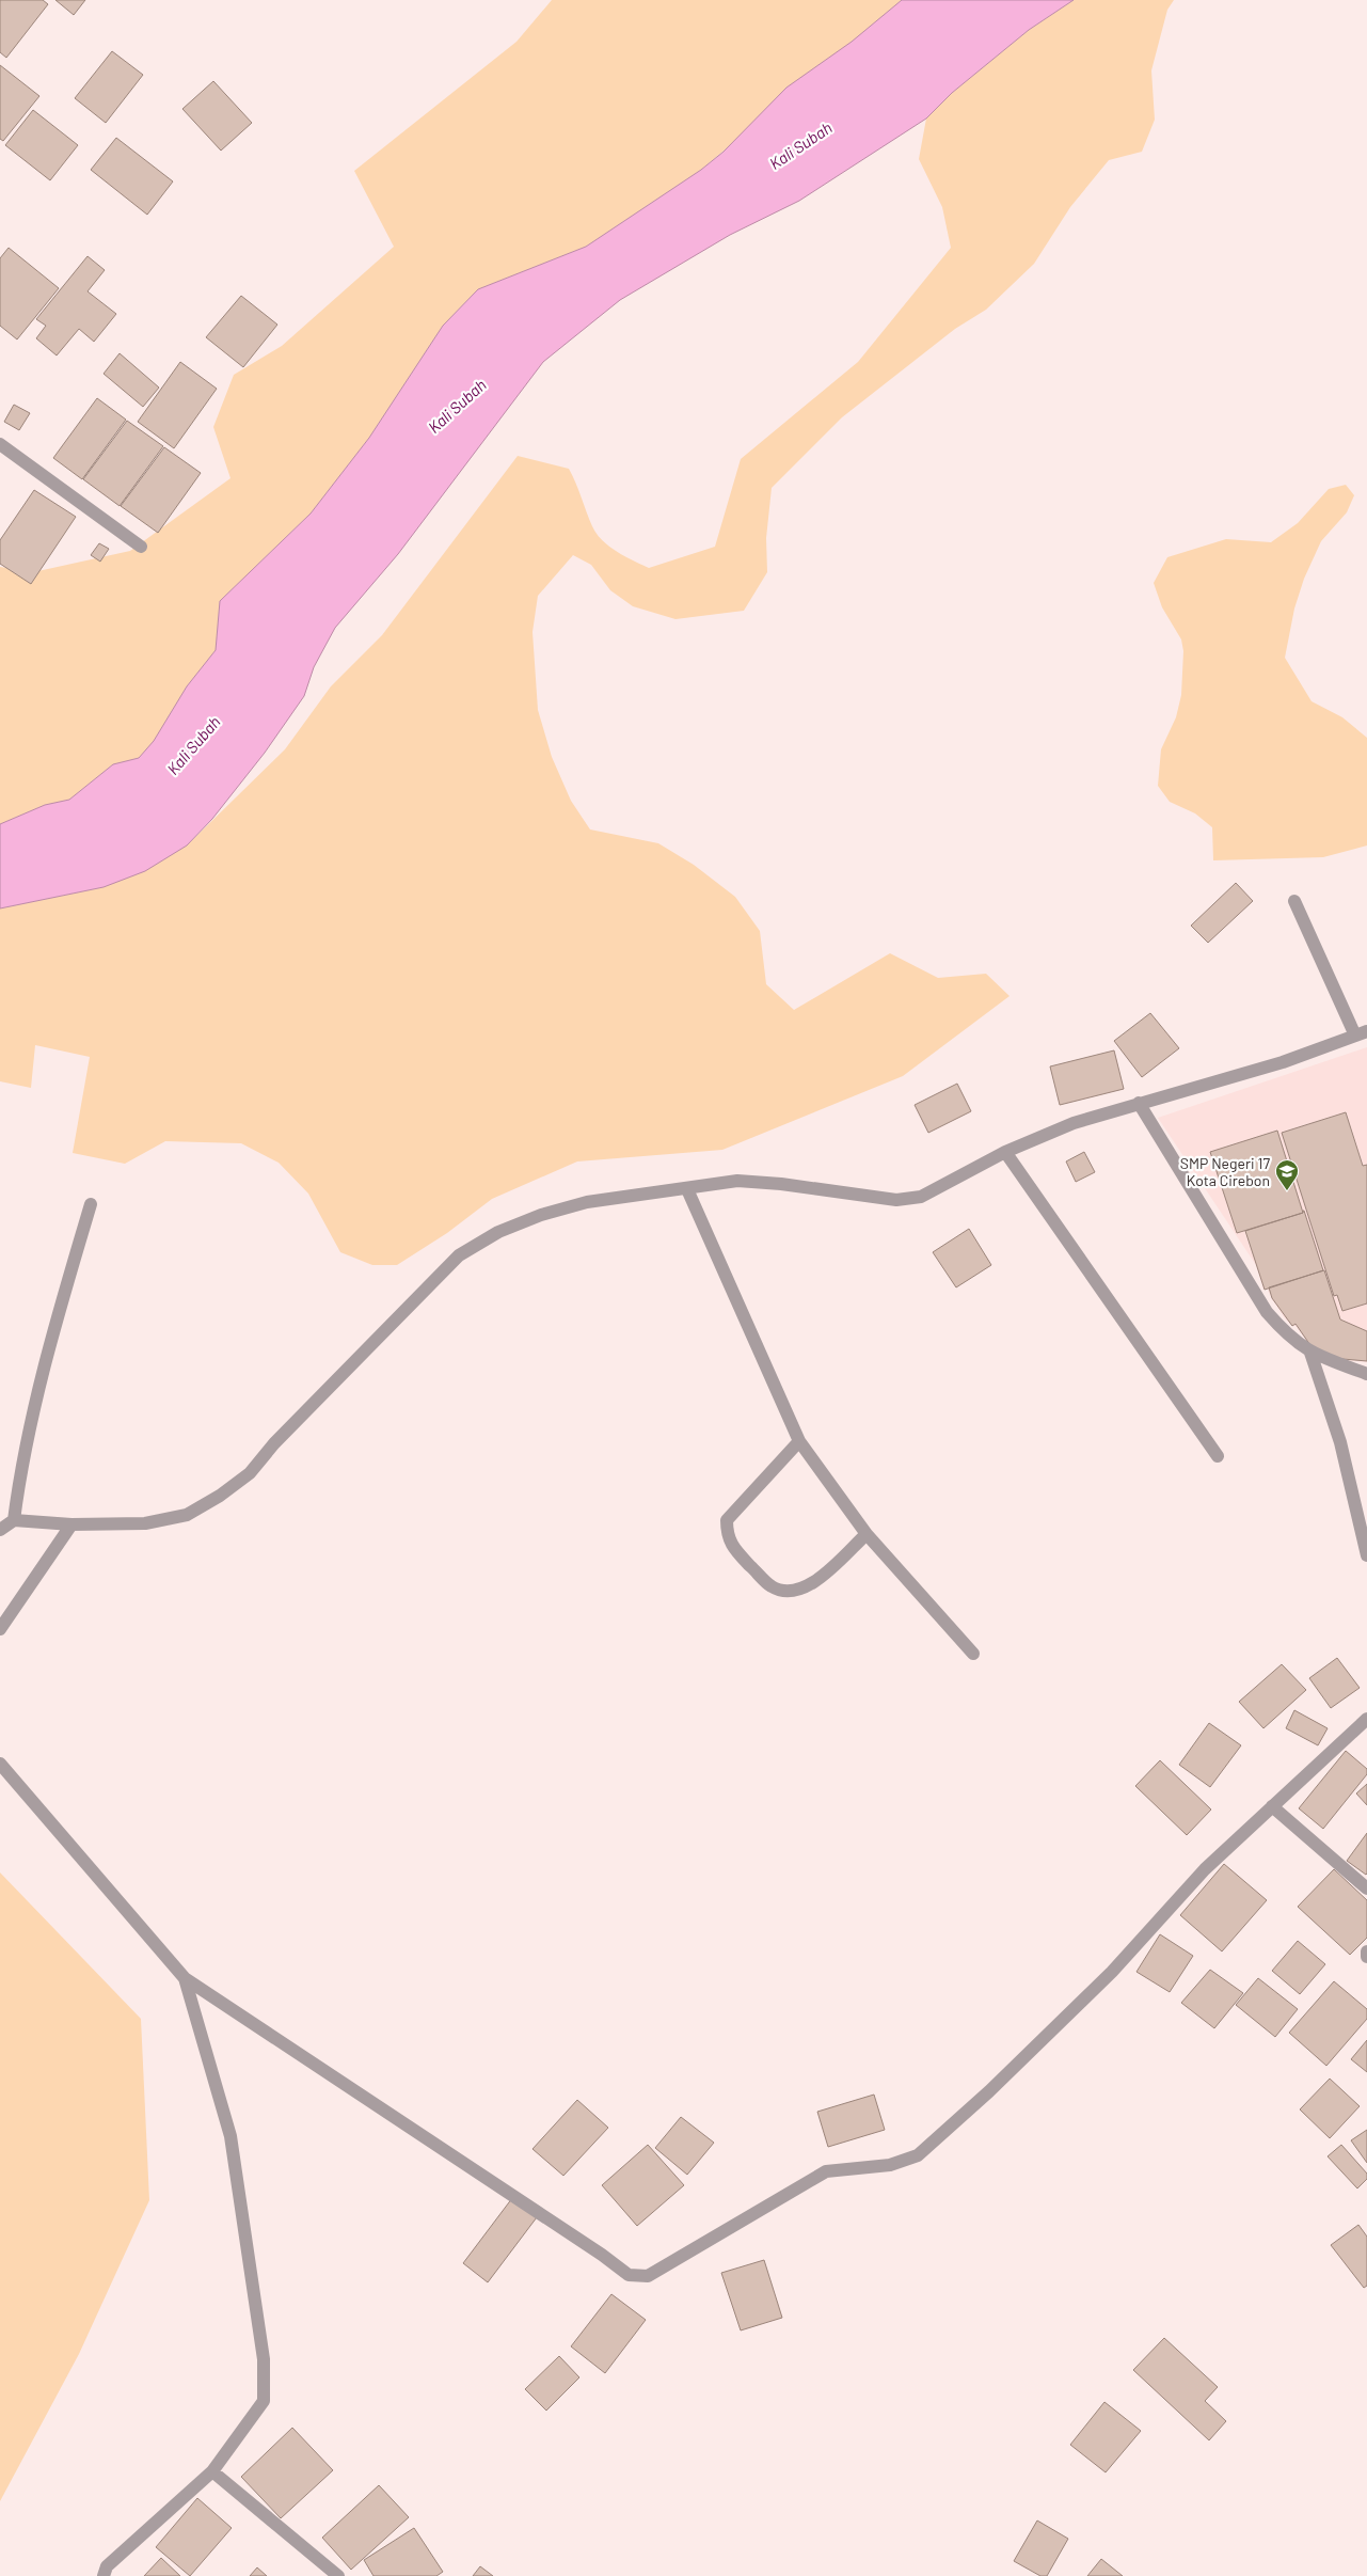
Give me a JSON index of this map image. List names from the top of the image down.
{
  "water": ["Kali Subah"],
  "places": {
    "school or university": ["SMP Negeri 17 Kota Cirebon"]
  }
}
